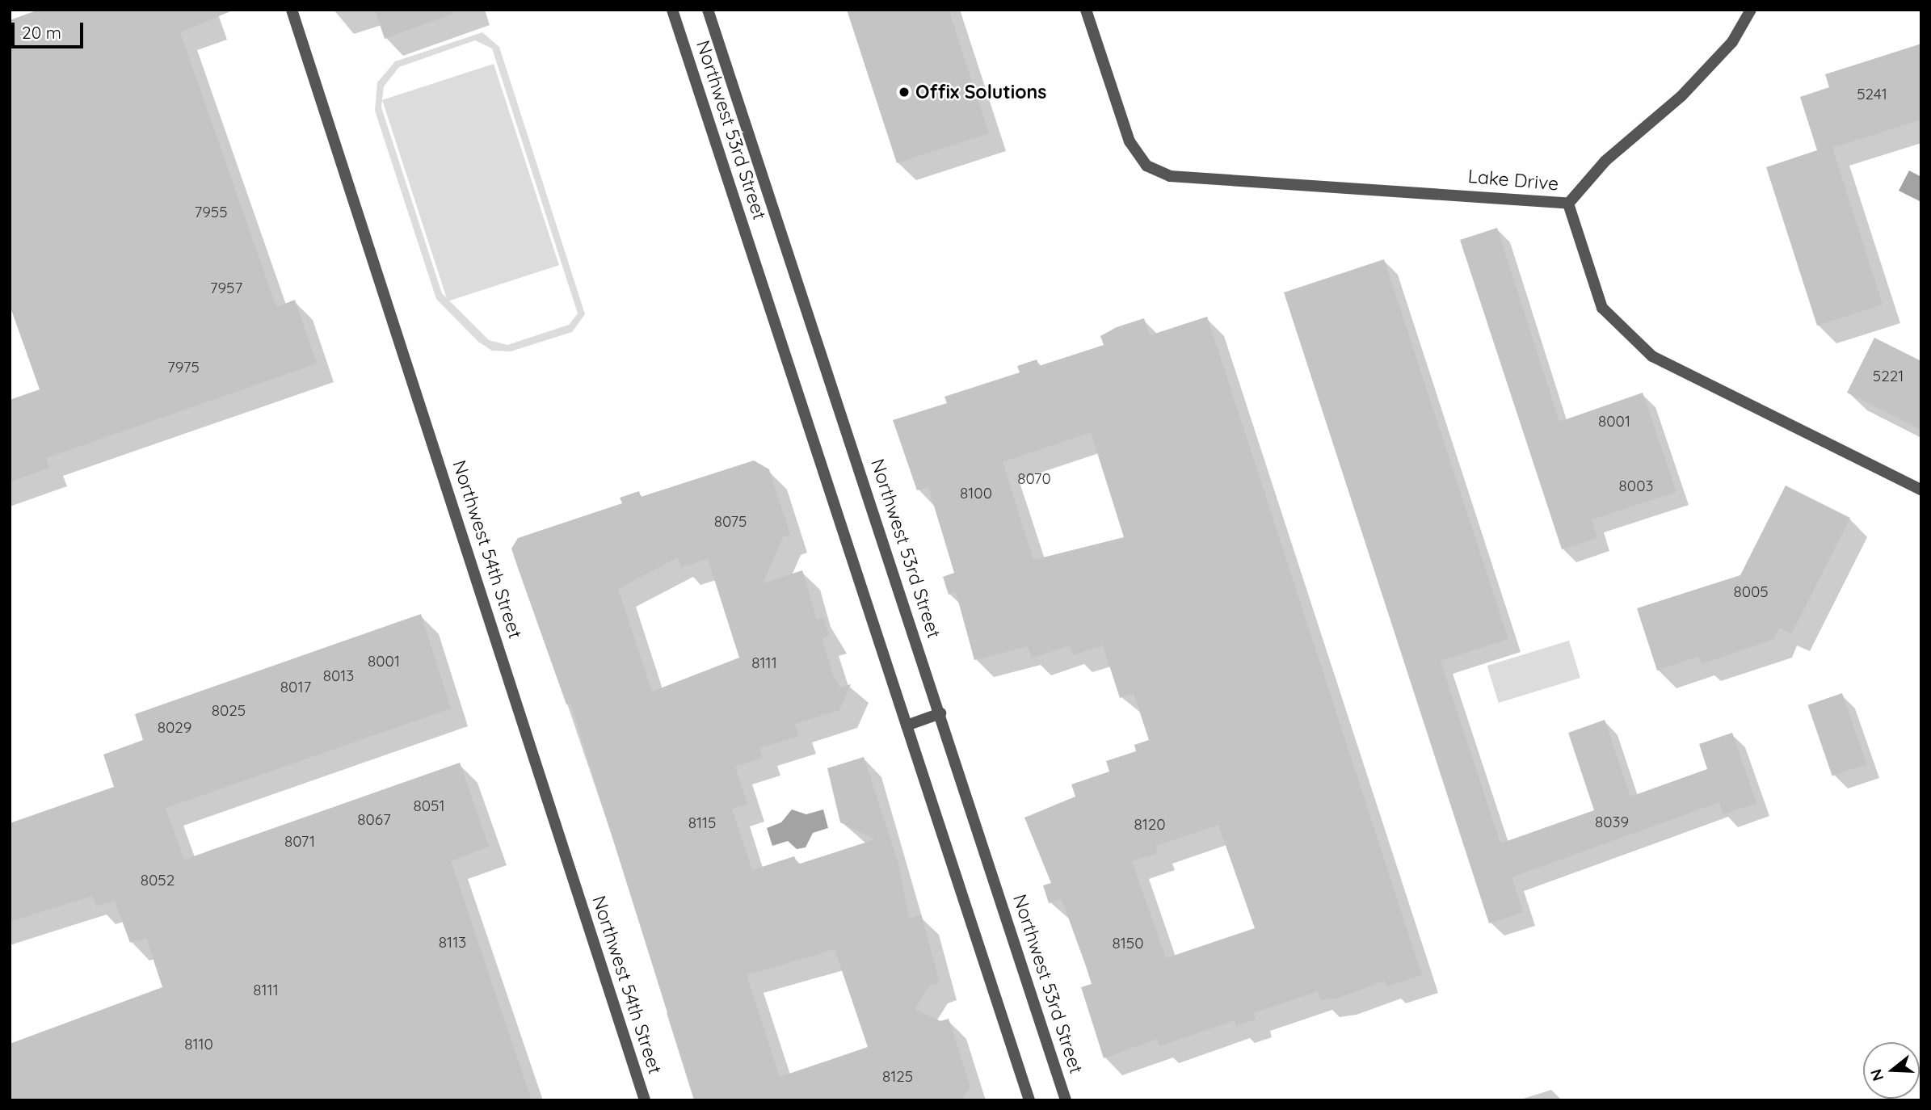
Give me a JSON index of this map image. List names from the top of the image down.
{
  "streets": {
    "street": ["Northwest 53rd Street", "Lake Drive", "Northwest 54th Street"]
  },
  "places": ["Offix Solutions"],
  "house_numbers": [
    "5241",
    "7955",
    "7957",
    "7975",
    "5221",
    "8001",
    "8070",
    "8003",
    "8100",
    "8075",
    "8005",
    "8001",
    "8111",
    "8013",
    "8017",
    "8025",
    "8029",
    "8051",
    "8067",
    "8039",
    "8115",
    "8120",
    "8071",
    "8052",
    "8113",
    "8150",
    "8111",
    "8110",
    "8125"
  ],
  "scale_bar": "20 m",
  "north": "left"
}
